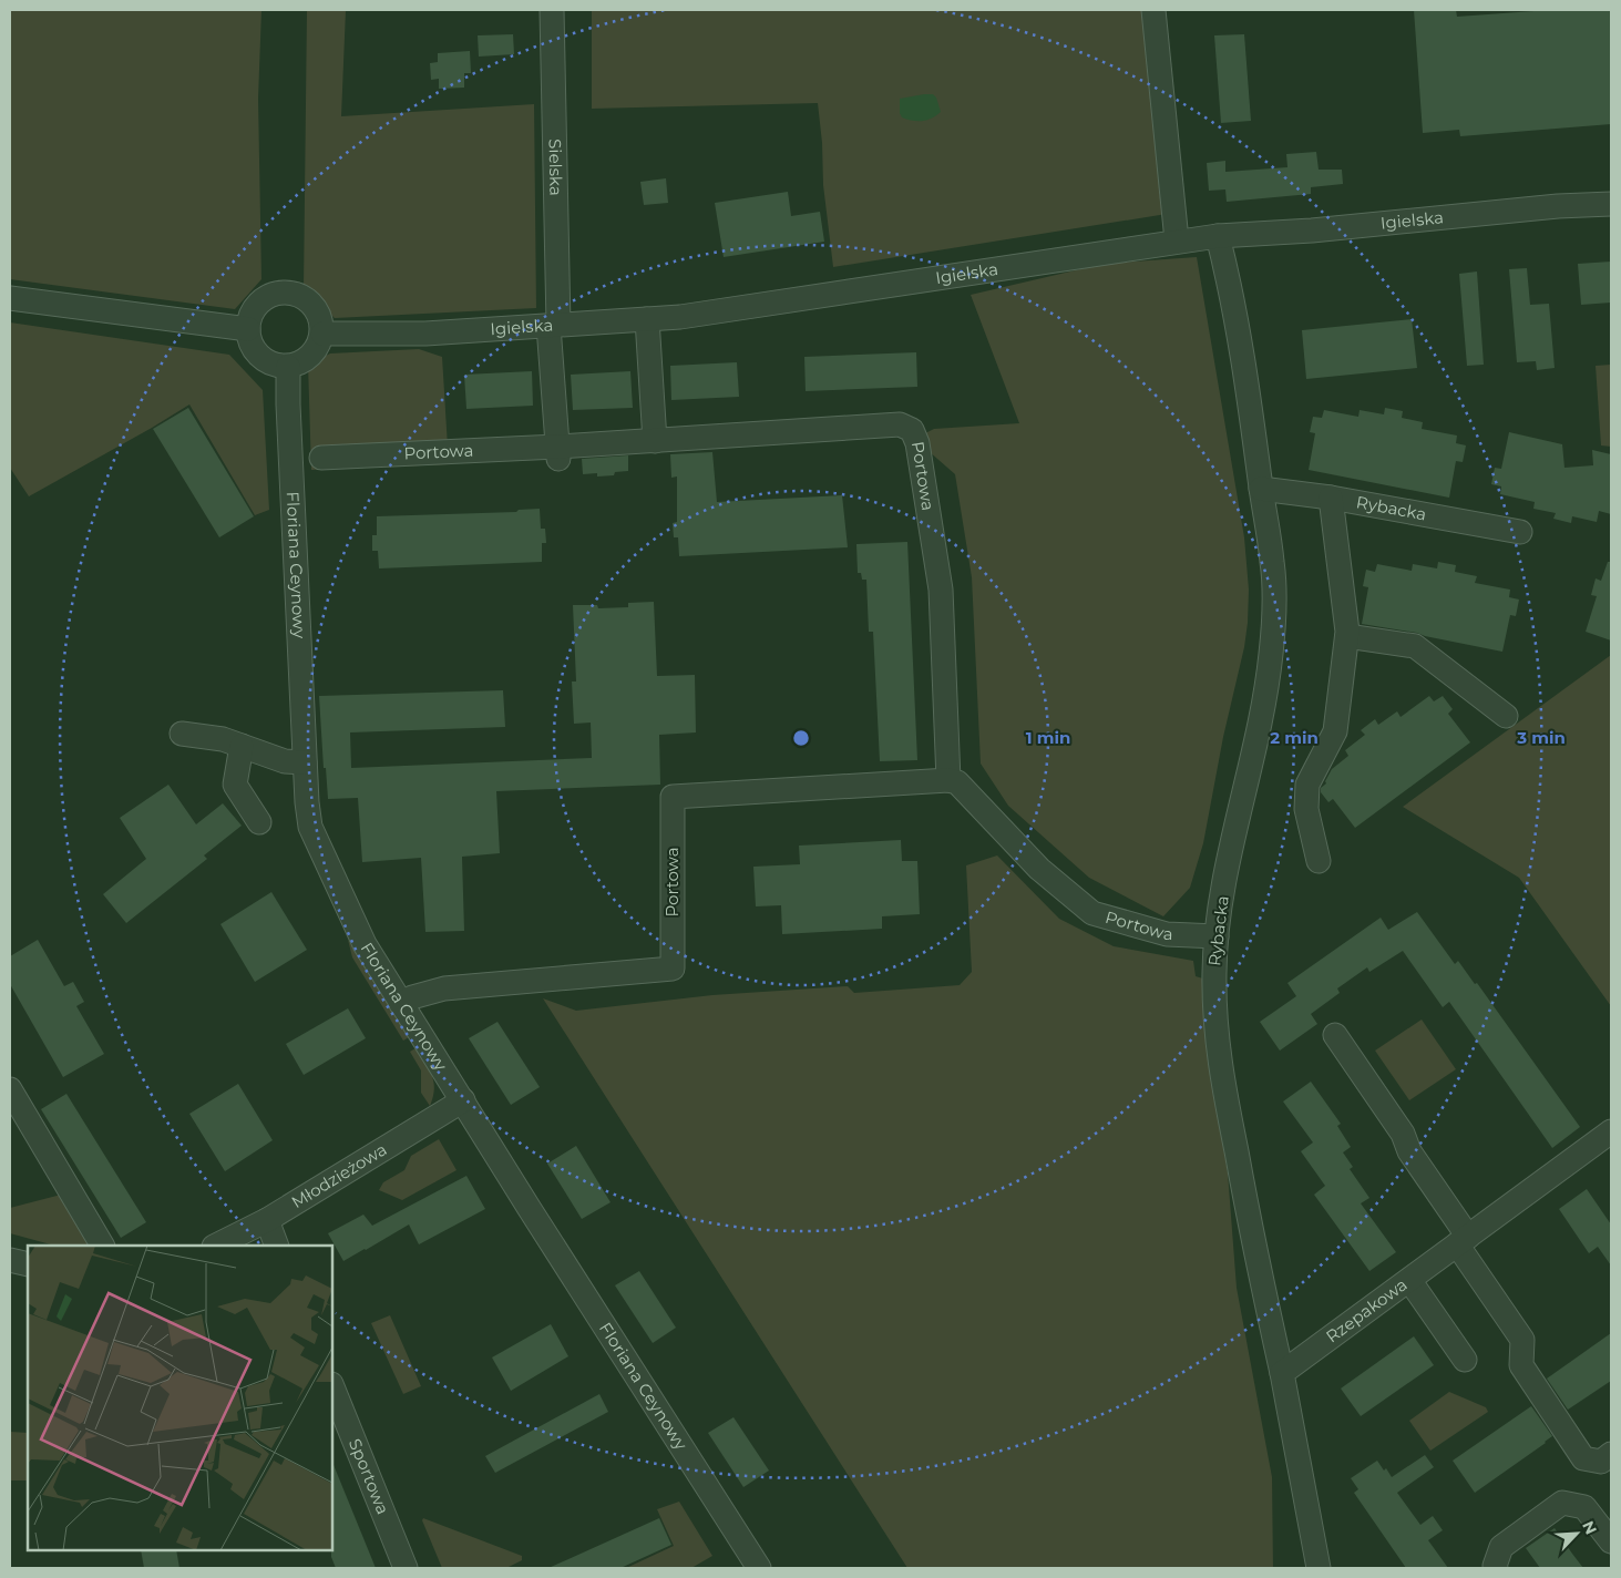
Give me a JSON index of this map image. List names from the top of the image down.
{
  "streets": {
    "street": [
      "Sielska",
      "Igielska",
      "Portowa",
      "Rybacka",
      "Floriana Ceynowy",
      "Młodzieżowa",
      "Rzepakowa",
      "Sportowa"
    ]
  },
  "crossings": [
    ["Sielska", "Igielska"],
    ["Igielska", "Rybacka"],
    ["Igielska", "Floriana Ceynowy"],
    ["Portowa", "Rybacka"],
    ["Portowa", "Floriana Ceynowy"],
    ["Rybacka", "Rzepakowa"],
    ["Floriana Ceynowy", "Młodzieżowa"]
  ],
  "north": "top right",
  "rings": ["1 min", "2 min", "3 min"]
}
